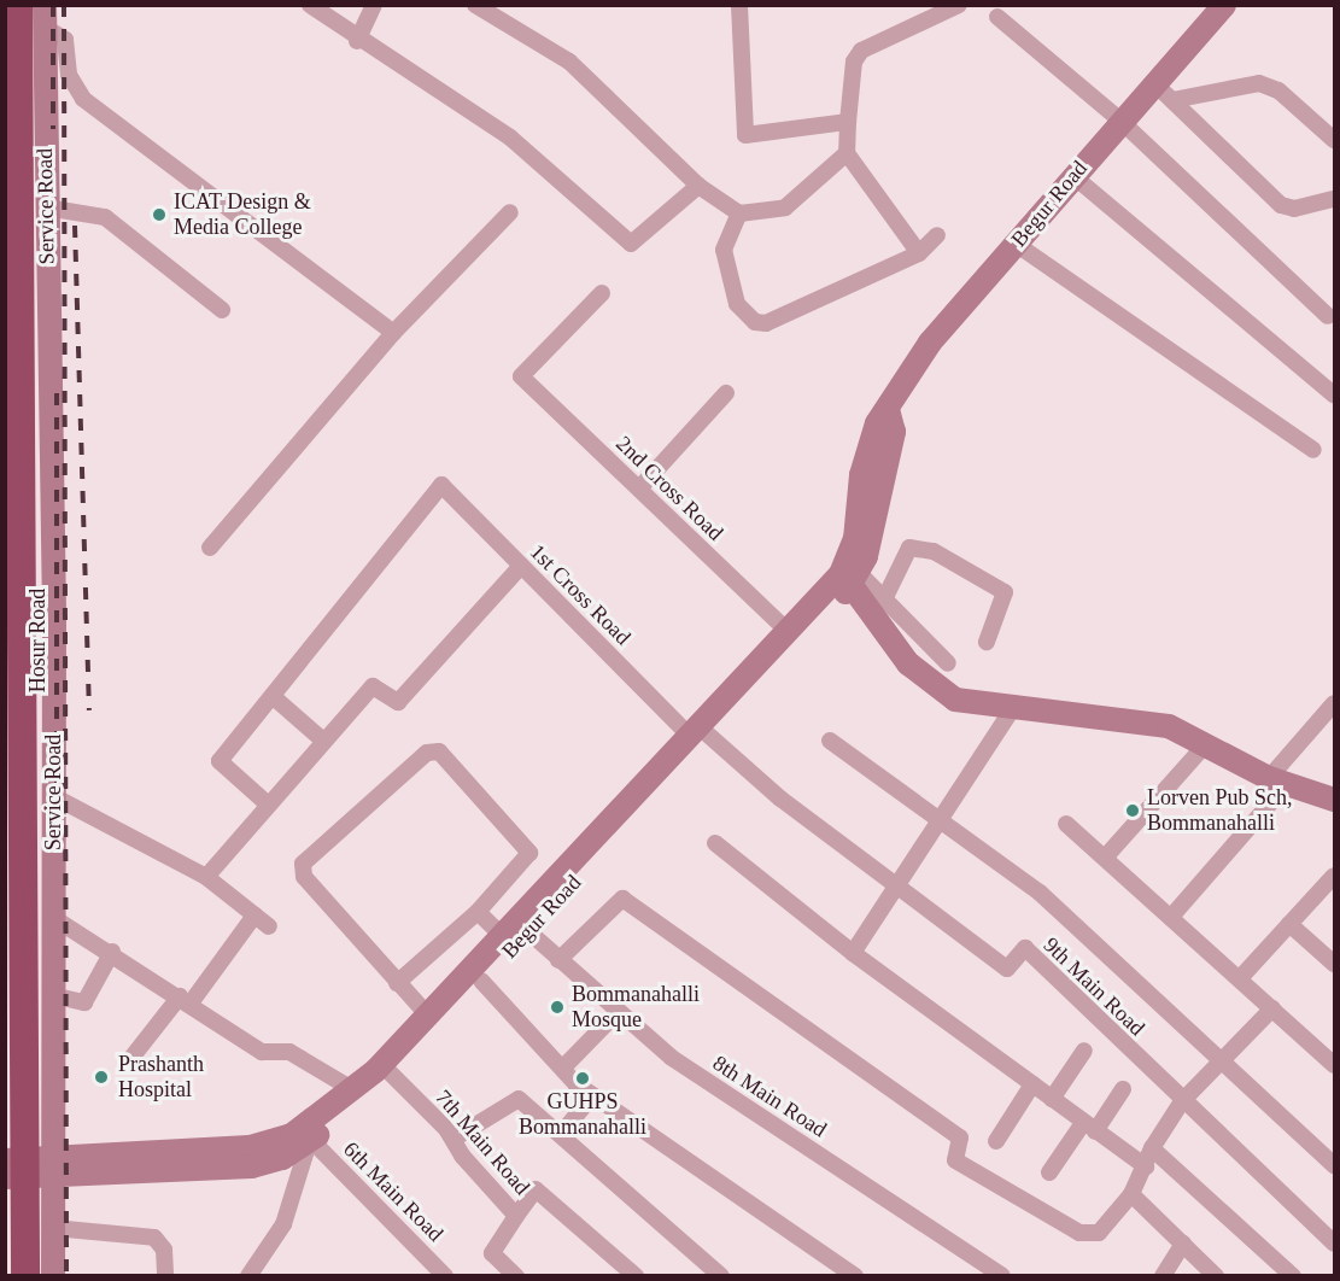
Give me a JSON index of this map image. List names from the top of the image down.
{
  "streets": {
    "highway": ["Hosur Road"],
    "main road": ["Begur Road", "Service Road"],
    "street": [
      "2nd Cross Road",
      "1st Cross Road",
      "9th Main Road",
      "8th Main Road",
      "7th Main Road",
      "6th Main Road"
    ]
  },
  "crossings": [
    ["Begur Road", "Service Road"],
    ["Begur Road", "2nd Cross Road"],
    ["Begur Road", "1st Cross Road"],
    ["Begur Road", "Hosur Road"],
    ["Begur Road", "9th Main Road"],
    ["Begur Road", "8th Main Road"],
    ["Begur Road", "7th Main Road"],
    ["Begur Road", "6th Main Road"],
    ["Service Road", "Hosur Road"],
    ["1st Cross Road", "9th Main Road"]
  ],
  "places": [
    "ICAT Design & Media College",
    "Lorven Pub Sch, Bommanahalli",
    "Bommanahalli Mosque",
    "Prashanth Hospital",
    "GUHPS Bommanahalli"
  ]
}
